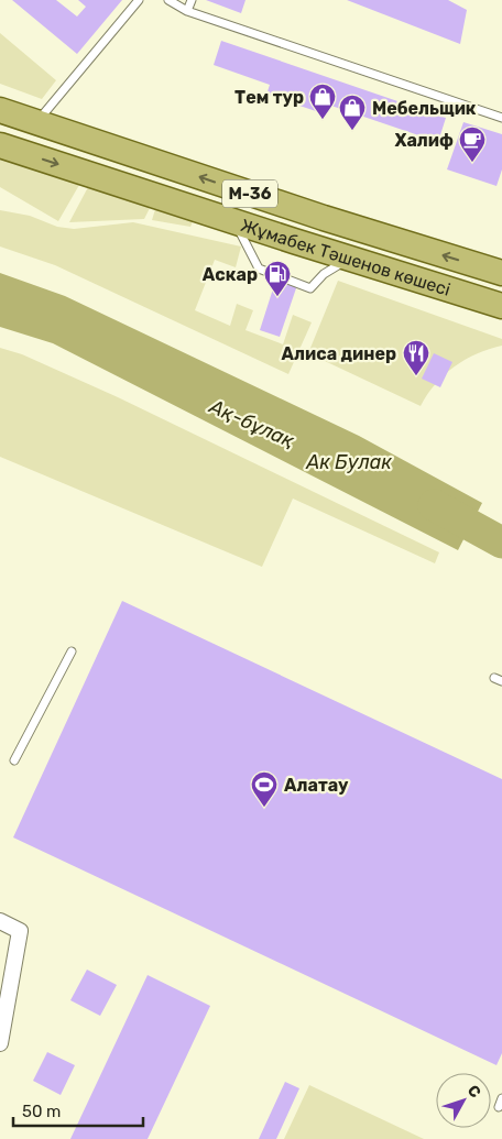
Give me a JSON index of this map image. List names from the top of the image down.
{
  "streets": {
    "main road": ["M-36", "Жұмабек Тәшенов көшесі"]
  },
  "water": ["Ақ-бұлақ", "Ак Булак"],
  "places": {
    "shop": ["Тем тур", "Мебельщик"],
    "cafe": ["Халиф"],
    "fuel station": ["Аскар"],
    "restaurant": ["Алиса динер"],
    "sports": ["Алатау"]
  },
  "scale_bar": "50 m",
  "north": "top right"
}
